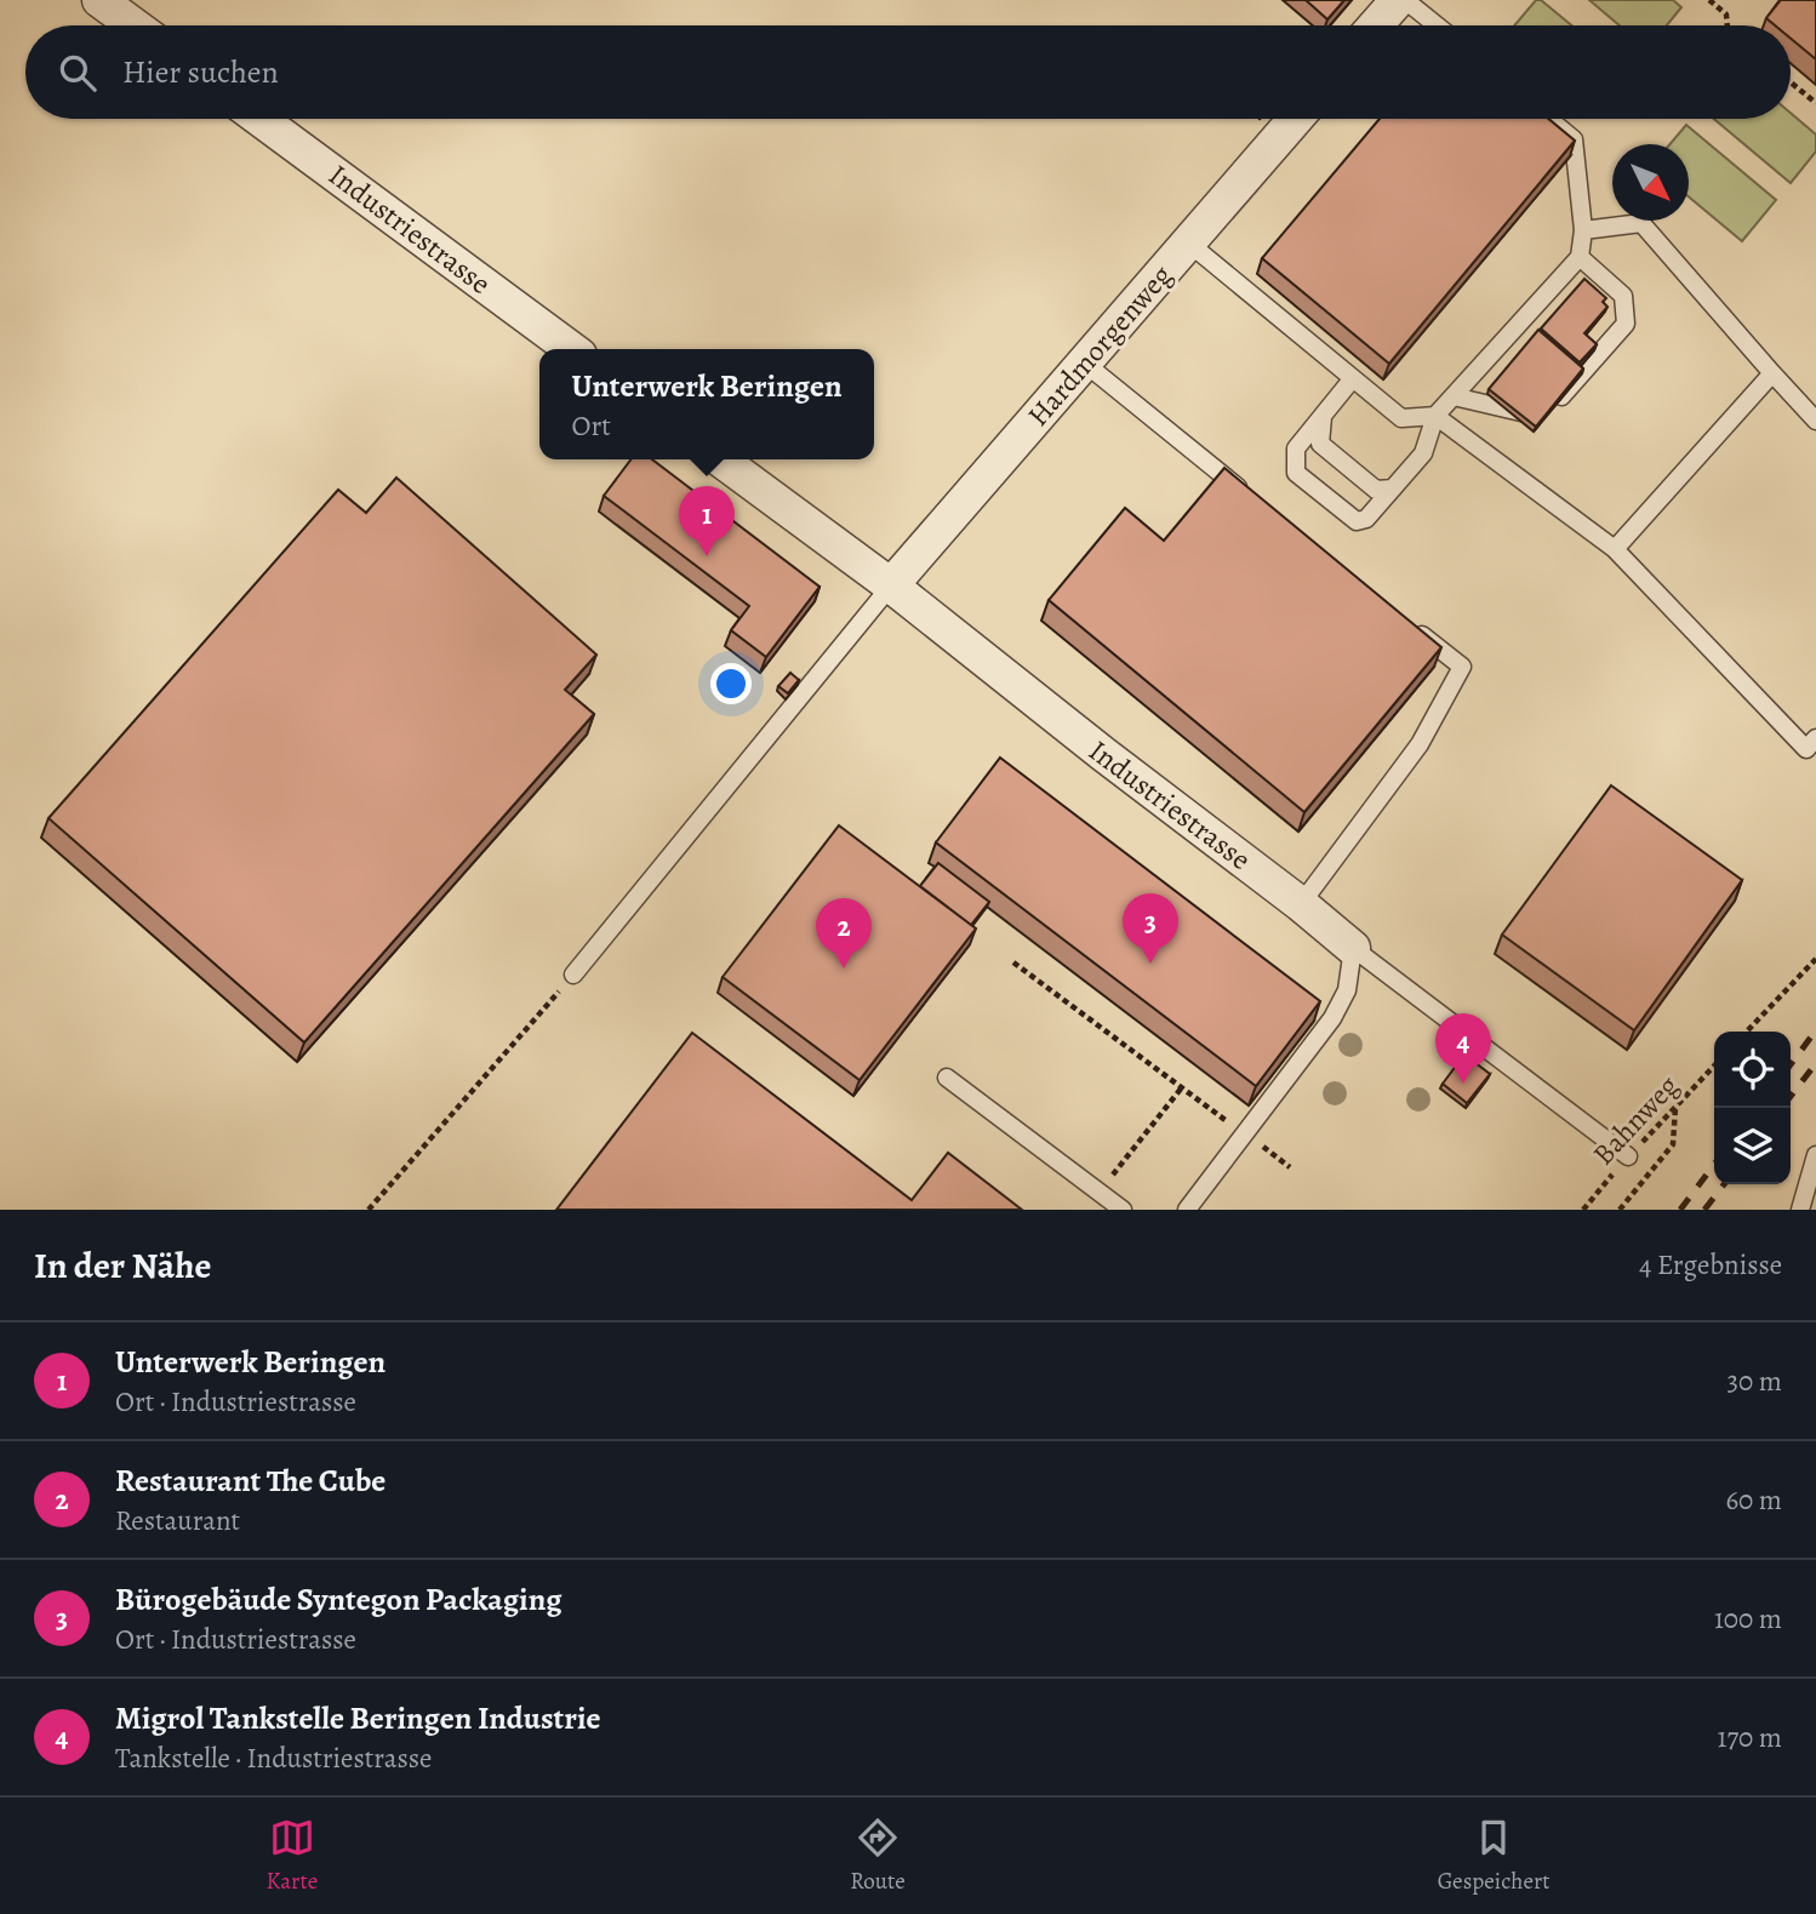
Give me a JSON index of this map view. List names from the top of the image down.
{
  "streets": {
    "street": ["Industriestrasse", "Hardmorgenweg"],
    "path": ["Bahnweg"]
  },
  "crossings": [
    ["Industriestrasse", "Hardmorgenweg"],
    ["Industriestrasse", "Bahnweg"]
  ],
  "north": "bottom right",
  "page": {
    "search": "Hier suchen",
    "popup": ["Unterwerk Beringen", "Ort"],
    "pins": [
      "1",
      "3",
      "2",
      "4"
    ],
    "heading": ["In der Nähe", "4 Ergebnisse"],
    "list": [
      {
        "mark": "1",
        "name": "Unterwerk Beringen",
        "note": "Ort · Industriestrasse",
        "value": "30 m"
      },
      {
        "mark": "2",
        "name": "Restaurant The Cube",
        "note": "Restaurant",
        "value": "60 m"
      },
      {
        "mark": "3",
        "name": "Bürogebäude Syntegon Packaging",
        "note": "Ort · Industriestrasse",
        "value": "100 m"
      },
      {
        "mark": "4",
        "name": "Migrol Tankstelle Beringen Industrie",
        "note": "Tankstelle · Industriestrasse",
        "value": "170 m"
      }
    ],
    "nav": ["Karte", "Route", "Gespeichert"]
  }
}
